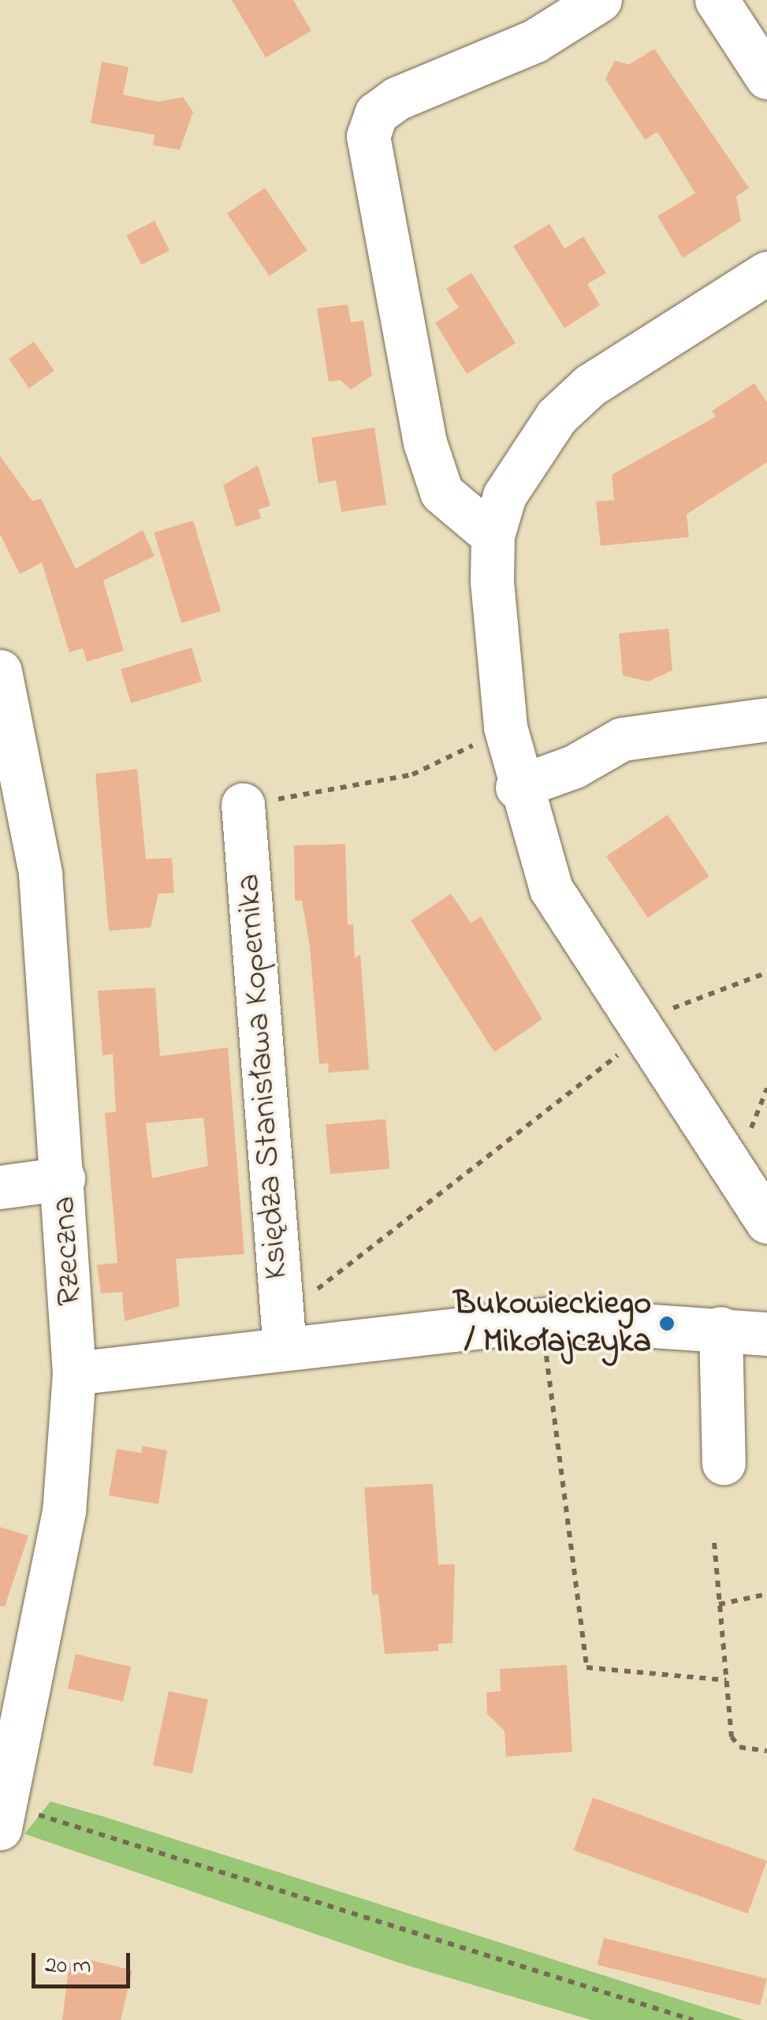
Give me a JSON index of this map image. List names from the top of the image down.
{
  "streets": {
    "street": ["Księdza Stanisława Kopernika", "Rzeczna"]
  },
  "places": ["Bukowieckiego / Mikołajczyka"],
  "scale_bar": "20 m"
}
